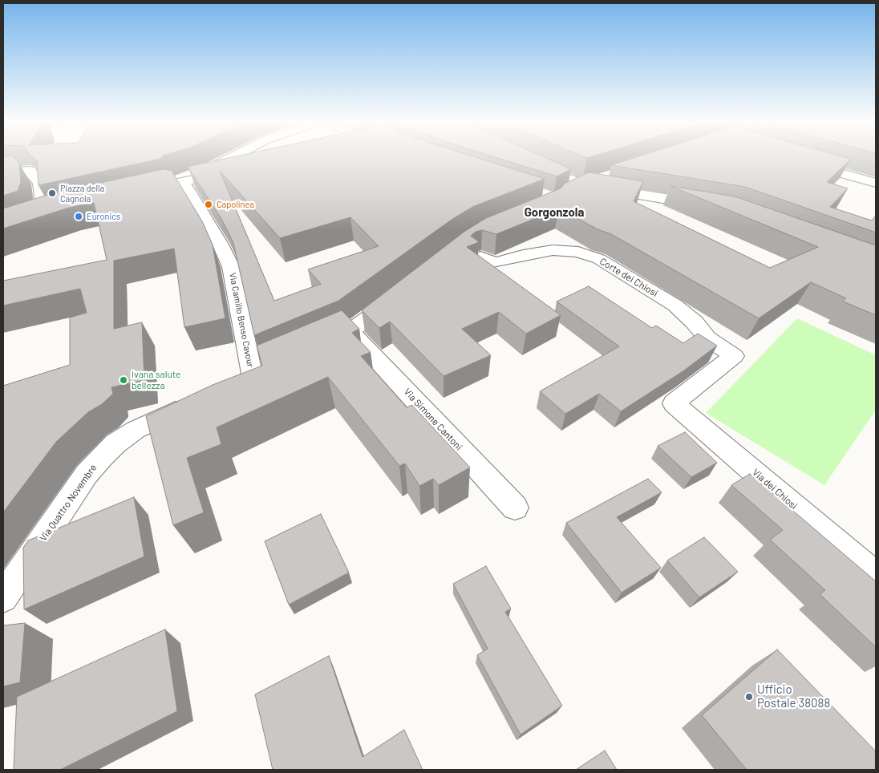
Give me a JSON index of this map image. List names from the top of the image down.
{
  "streets": {
    "street": [
      "Corte dei Chiosi",
      "Via Camillo Benso Cavour",
      "Via Simone Cantoni",
      "Via dei Chiosi",
      "Via Quattro Novembre"
    ]
  },
  "crossings": [
    ["Corte dei Chiosi", "Via dei Chiosi"]
  ],
  "districts": ["Gorgonzola"],
  "places": [
    "Piazza della Cagnola",
    "Capolinea",
    "Euronics",
    "Ivana salute bellezza",
    "Ufficio Postale 38088"
  ]
}
